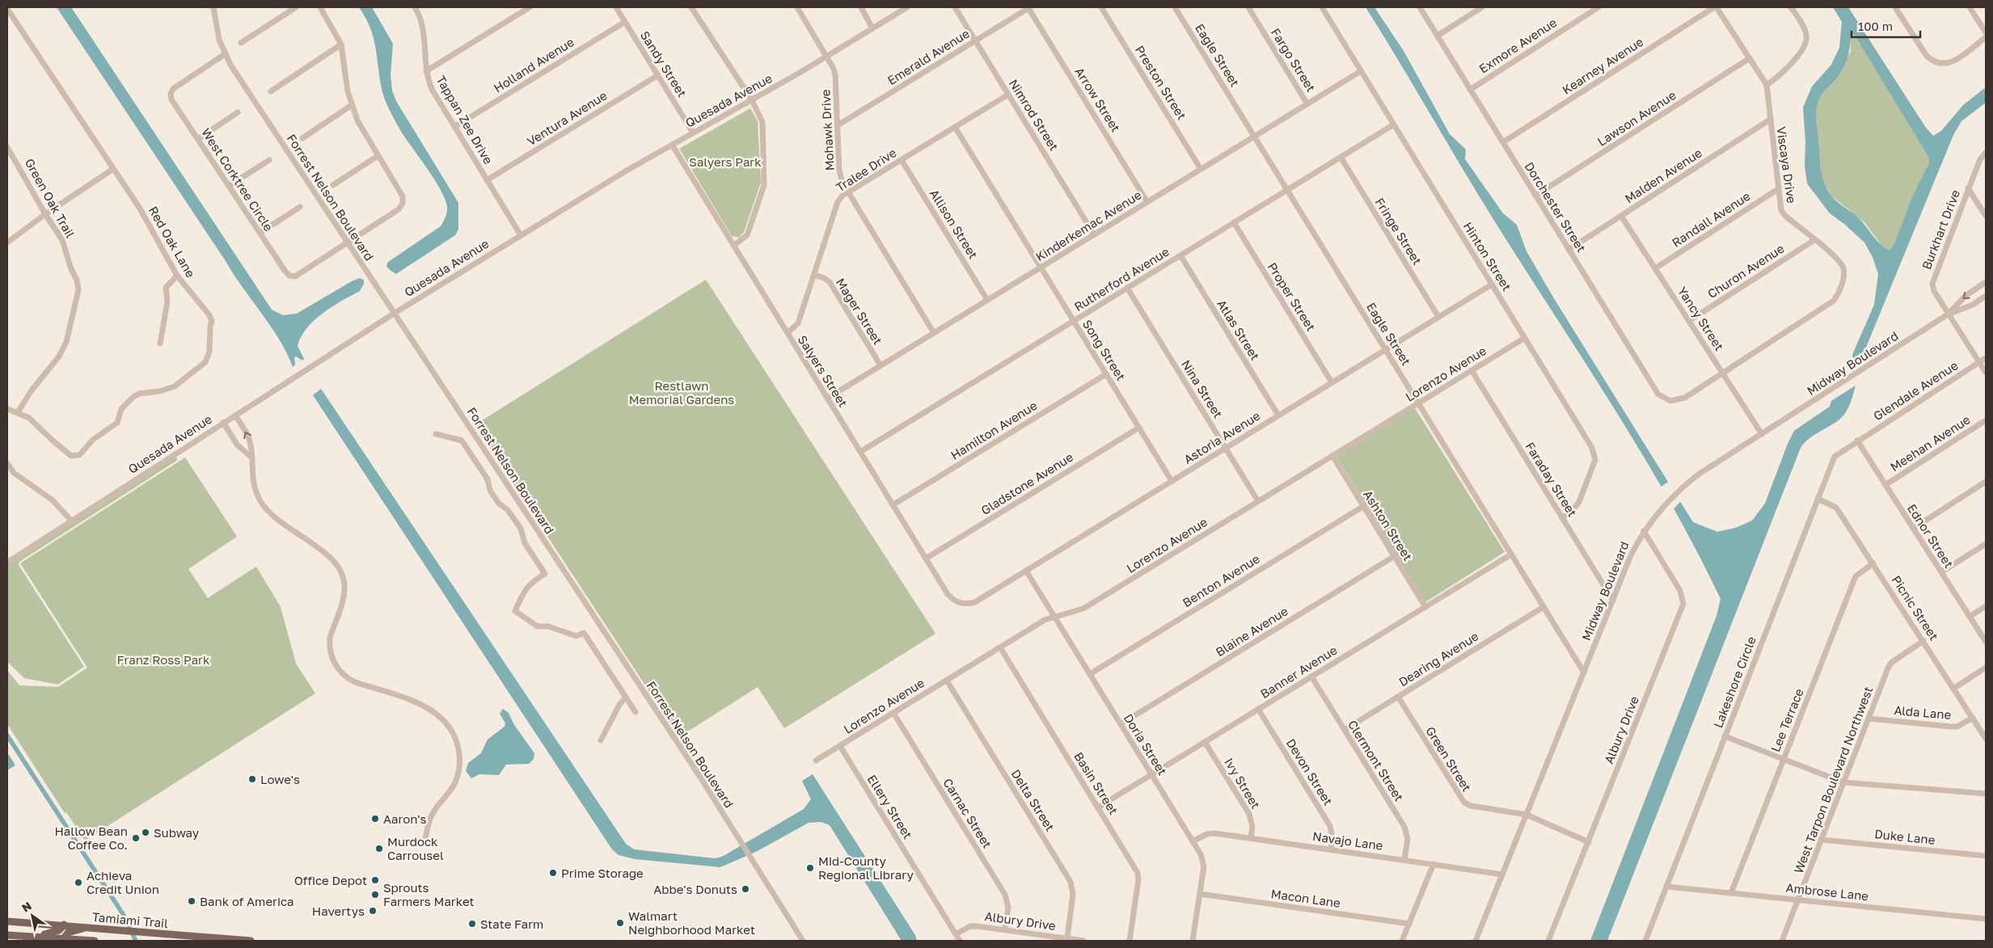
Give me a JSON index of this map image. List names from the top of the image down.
{
  "streets": {
    "main road": ["Tamiami Trail"],
    "street": [
      "Exmore Avenue",
      "Eagle Street",
      "Emerald Avenue",
      "Fargo Street",
      "Sandy Street",
      "Holland Avenue",
      "Kearney Avenue",
      "Preston Street",
      "Arrow Street",
      "Quesada Avenue",
      "Nimrod Street",
      "Ventura Avenue",
      "Lawson Avenue",
      "Tappan Zee Drive",
      "Mohawk Drive",
      "Viscaya Drive",
      "Tralee Drive",
      "Malden Avenue",
      "West Corktree Circle",
      "Forrest Nelson Boulevard",
      "Green Oak Trail",
      "Dorchester Street",
      "Randall Avenue",
      "Allison Street",
      "Kinderkemac Avenue",
      "Burkhart Drive",
      "Fringe Street",
      "Red Oak Lane",
      "Hinton Street",
      "Churon Avenue",
      "Rutherford Avenue",
      "Proper Street",
      "Mager Street",
      "Yancy Street",
      "Atlas Street",
      "Song Street",
      "Midway Boulevard",
      "Salyers Street",
      "Lorenzo Avenue",
      "Nina Street",
      "Glendale Avenue",
      "Hamilton Avenue",
      "Astoria Avenue",
      "Meehan Avenue",
      "Faraday Street",
      "Gladstone Avenue",
      "Ashton Street",
      "Ednor Street",
      "Benton Avenue",
      "Picnic Street",
      "Blaine Avenue",
      "Dearing Avenue",
      "Banner Avenue",
      "Lakeshore Circle",
      "Alda Lane",
      "Lee Terrace",
      "Albury Drive",
      "Doria Street",
      "Green Street",
      "Clermont Street",
      "Devon Street",
      "West Tarpon Boulevard Northwest",
      "Basin Street",
      "Ivy Street",
      "Delta Street",
      "Ellery Street",
      "Carnac Street",
      "Duke Lane",
      "Navajo Lane",
      "Ambrose Lane",
      "Macon Lane"
    ]
  },
  "crossings": [
    ["Exmore Avenue", "Dorchester Street"],
    ["Eagle Street", "Kinderkemac Avenue"],
    ["Eagle Street", "Rutherford Avenue"],
    ["Eagle Street", "Midway Boulevard"],
    ["Eagle Street", "Lorenzo Avenue"],
    ["Eagle Street", "Astoria Avenue"],
    ["Eagle Street", "Dearing Avenue"],
    ["Eagle Street", "Banner Avenue"],
    ["Emerald Avenue", "Arrow Street"],
    ["Emerald Avenue", "Nimrod Street"],
    ["Emerald Avenue", "Mohawk Drive"],
    ["Fargo Street", "Kinderkemac Avenue"],
    ["Sandy Street", "Holland Avenue"],
    ["Sandy Street", "Quesada Avenue"],
    ["Sandy Street", "Ventura Avenue"],
    ["Holland Avenue", "Tappan Zee Drive"],
    ["Kearney Avenue", "Viscaya Drive"],
    ["Kearney Avenue", "Dorchester Street"],
    ["Preston Street", "Kinderkemac Avenue"],
    ["Arrow Street", "Kinderkemac Avenue"],
    ["Quesada Avenue", "Tappan Zee Drive"],
    ["Quesada Avenue", "Mohawk Drive"],
    ["Quesada Avenue", "Forrest Nelson Boulevard"],
    ["Quesada Avenue", "Salyers Street"],
    ["Nimrod Street", "Tralee Drive"],
    ["Nimrod Street", "Kinderkemac Avenue"],
    ["Ventura Avenue", "Tappan Zee Drive"],
    ["Lawson Avenue", "Viscaya Drive"],
    ["Lawson Avenue", "Dorchester Street"],
    ["Mohawk Drive", "Tralee Drive"],
    ["Mohawk Drive", "Kinderkemac Avenue"],
    ["Viscaya Drive", "Malden Avenue"],
    ["Viscaya Drive", "Dorchester Street"],
    ["Viscaya Drive", "Randall Avenue"],
    ["Viscaya Drive", "Churon Avenue"],
    ["Viscaya Drive", "Yancy Street"],
    ["Tralee Drive", "Allison Street"],
    ["Tralee Drive", "Mager Street"],
    ["Tralee Drive", "Song Street"],
    ["Tralee Drive", "Salyers Street"],
    ["Malden Avenue", "Dorchester Street"],
    ["Malden Avenue", "Yancy Street"],
    ["West Corktree Circle", "Forrest Nelson Boulevard"],
    ["Green Oak Trail", "Red Oak Lane"],
    ["Randall Avenue", "Yancy Street"],
    ["Allison Street", "Kinderkemac Avenue"],
    ["Kinderkemac Avenue", "Hinton Street"],
    ["Kinderkemac Avenue", "Mager Street"],
    ["Kinderkemac Avenue", "Song Street"],
    ["Kinderkemac Avenue", "Salyers Street"],
    ["Burkhart Drive", "Midway Boulevard"],
    ["Burkhart Drive", "Glendale Avenue"],
    ["Fringe Street", "Rutherford Avenue"],
    ["Fringe Street", "Astoria Avenue"],
    ["Hinton Street", "Rutherford Avenue"],
    ["Hinton Street", "Lorenzo Avenue"],
    ["Hinton Street", "Astoria Avenue"],
    ["Hinton Street", "Faraday Street"],
    ["Churon Avenue", "Yancy Street"],
    ["Rutherford Avenue", "Proper Street"],
    ["Rutherford Avenue", "Atlas Street"],
    ["Rutherford Avenue", "Song Street"],
    ["Rutherford Avenue", "Salyers Street"],
    ["Rutherford Avenue", "Nina Street"],
    ["Proper Street", "Astoria Avenue"],
    ["Yancy Street", "Midway Boulevard"],
    ["Atlas Street", "Astoria Avenue"],
    ["Song Street", "Hamilton Avenue"],
    ["Song Street", "Astoria Avenue"],
    ["Song Street", "Gladstone Avenue"],
    ["Midway Boulevard", "Faraday Street"],
    ["Midway Boulevard", "Albury Drive"],
    ["Midway Boulevard", "Green Street"],
    ["Midway Boulevard", "Navajo Lane"],
    ["Salyers Street", "Hamilton Avenue"],
    ["Salyers Street", "Astoria Avenue"],
    ["Salyers Street", "Gladstone Avenue"],
    ["Lorenzo Avenue", "Nina Street"],
    ["Lorenzo Avenue", "Faraday Street"],
    ["Lorenzo Avenue", "Ashton Street"],
    ["Lorenzo Avenue", "Doria Street"],
    ["Lorenzo Avenue", "Basin Street"],
    ["Lorenzo Avenue", "Delta Street"],
    ["Lorenzo Avenue", "Ellery Street"],
    ["Lorenzo Avenue", "Carnac Street"],
    ["Nina Street", "Astoria Avenue"],
    ["Glendale Avenue", "Ednor Street"],
    ["Glendale Avenue", "Lakeshore Circle"],
    ["Astoria Avenue", "Doria Street"],
    ["Meehan Avenue", "Ednor Street"],
    ["Ashton Street", "Benton Avenue"],
    ["Ashton Street", "Blaine Avenue"],
    ["Ashton Street", "Banner Avenue"],
    ["Ednor Street", "Lakeshore Circle"],
    ["Benton Avenue", "Doria Street"],
    ["Picnic Street", "Lakeshore Circle"],
    ["Picnic Street", "Alda Lane"],
    ["Picnic Street", "Lee Terrace"],
    ["Picnic Street", "West Tarpon Boulevard Northwest"],
    ["Blaine Avenue", "Doria Street"],
    ["Dearing Avenue", "Green Street"],
    ["Dearing Avenue", "Clermont Street"],
    ["Banner Avenue", "Doria Street"],
    ["Banner Avenue", "Clermont Street"],
    ["Banner Avenue", "Devon Street"],
    ["Banner Avenue", "Basin Street"],
    ["Banner Avenue", "Ivy Street"],
    ["Lakeshore Circle", "Ambrose Lane"],
    ["Alda Lane", "West Tarpon Boulevard Northwest"],
    ["Lee Terrace", "Ambrose Lane"],
    ["Albury Drive", "Green Street"],
    ["Albury Drive", "Delta Street"],
    ["Albury Drive", "Ellery Street"],
    ["Albury Drive", "Carnac Street"],
    ["Doria Street", "Navajo Lane"],
    ["Doria Street", "Macon Lane"],
    ["Clermont Street", "Navajo Lane"],
    ["Devon Street", "Navajo Lane"],
    ["West Tarpon Boulevard Northwest", "Duke Lane"],
    ["West Tarpon Boulevard Northwest", "Ambrose Lane"],
    ["Ivy Street", "Navajo Lane"]
  ],
  "parks": ["Salyers Park", "Restlawn Memorial Gardens", "Franz Ross Park"],
  "places": [
    "Lowe's",
    "Aaron's",
    "Subway",
    "Hallow Bean Coffee Co.",
    "Murdock Carrousel",
    "Mid-County Regional Library",
    "Prime Storage",
    "Office Depot",
    "Achieva Credit Union",
    "Abbe's Donuts",
    "Sprouts Farmers Market",
    "Bank of America",
    "Havertys",
    "Walmart Neighborhood Market",
    "State Farm"
  ],
  "scale_bar": "100 m",
  "north": "top left"
}
